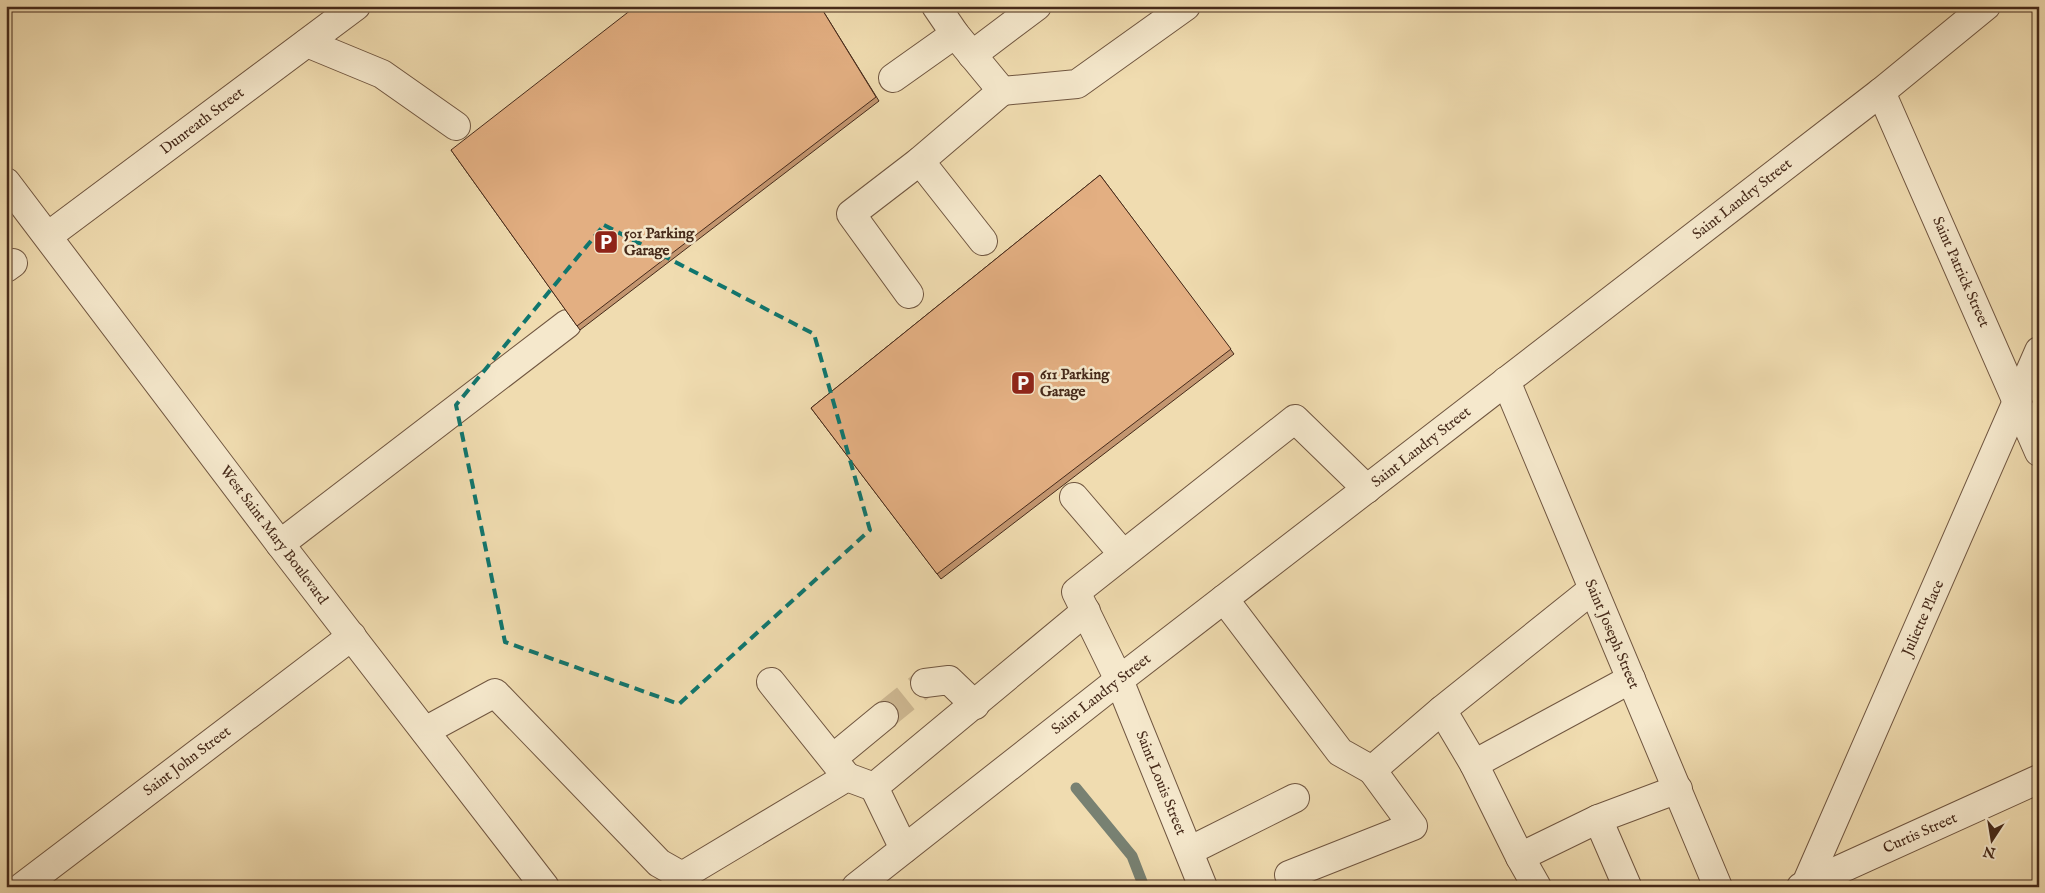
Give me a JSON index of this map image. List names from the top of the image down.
{
  "streets": {
    "street": [
      "Dunreath Street",
      "Saint Landry Street",
      "Saint Patrick Street",
      "West Saint Mary Boulevard",
      "Juliette Place",
      "Saint Joseph Street",
      "Saint John Street",
      "Saint Louis Street",
      "Curtis Street"
    ]
  },
  "crossings": [
    ["Dunreath Street", "West Saint Mary Boulevard"],
    ["Saint Landry Street", "Saint Patrick Street"],
    ["Saint Landry Street", "Saint Joseph Street"],
    ["Saint Landry Street", "Saint Louis Street"],
    ["Saint Patrick Street", "Juliette Place"],
    ["West Saint Mary Boulevard", "Saint John Street"],
    ["Juliette Place", "Curtis Street"]
  ],
  "places": {
    "parking": ["501 Parking Garage", "611 Parking Garage"]
  },
  "north": "bottom"
}
